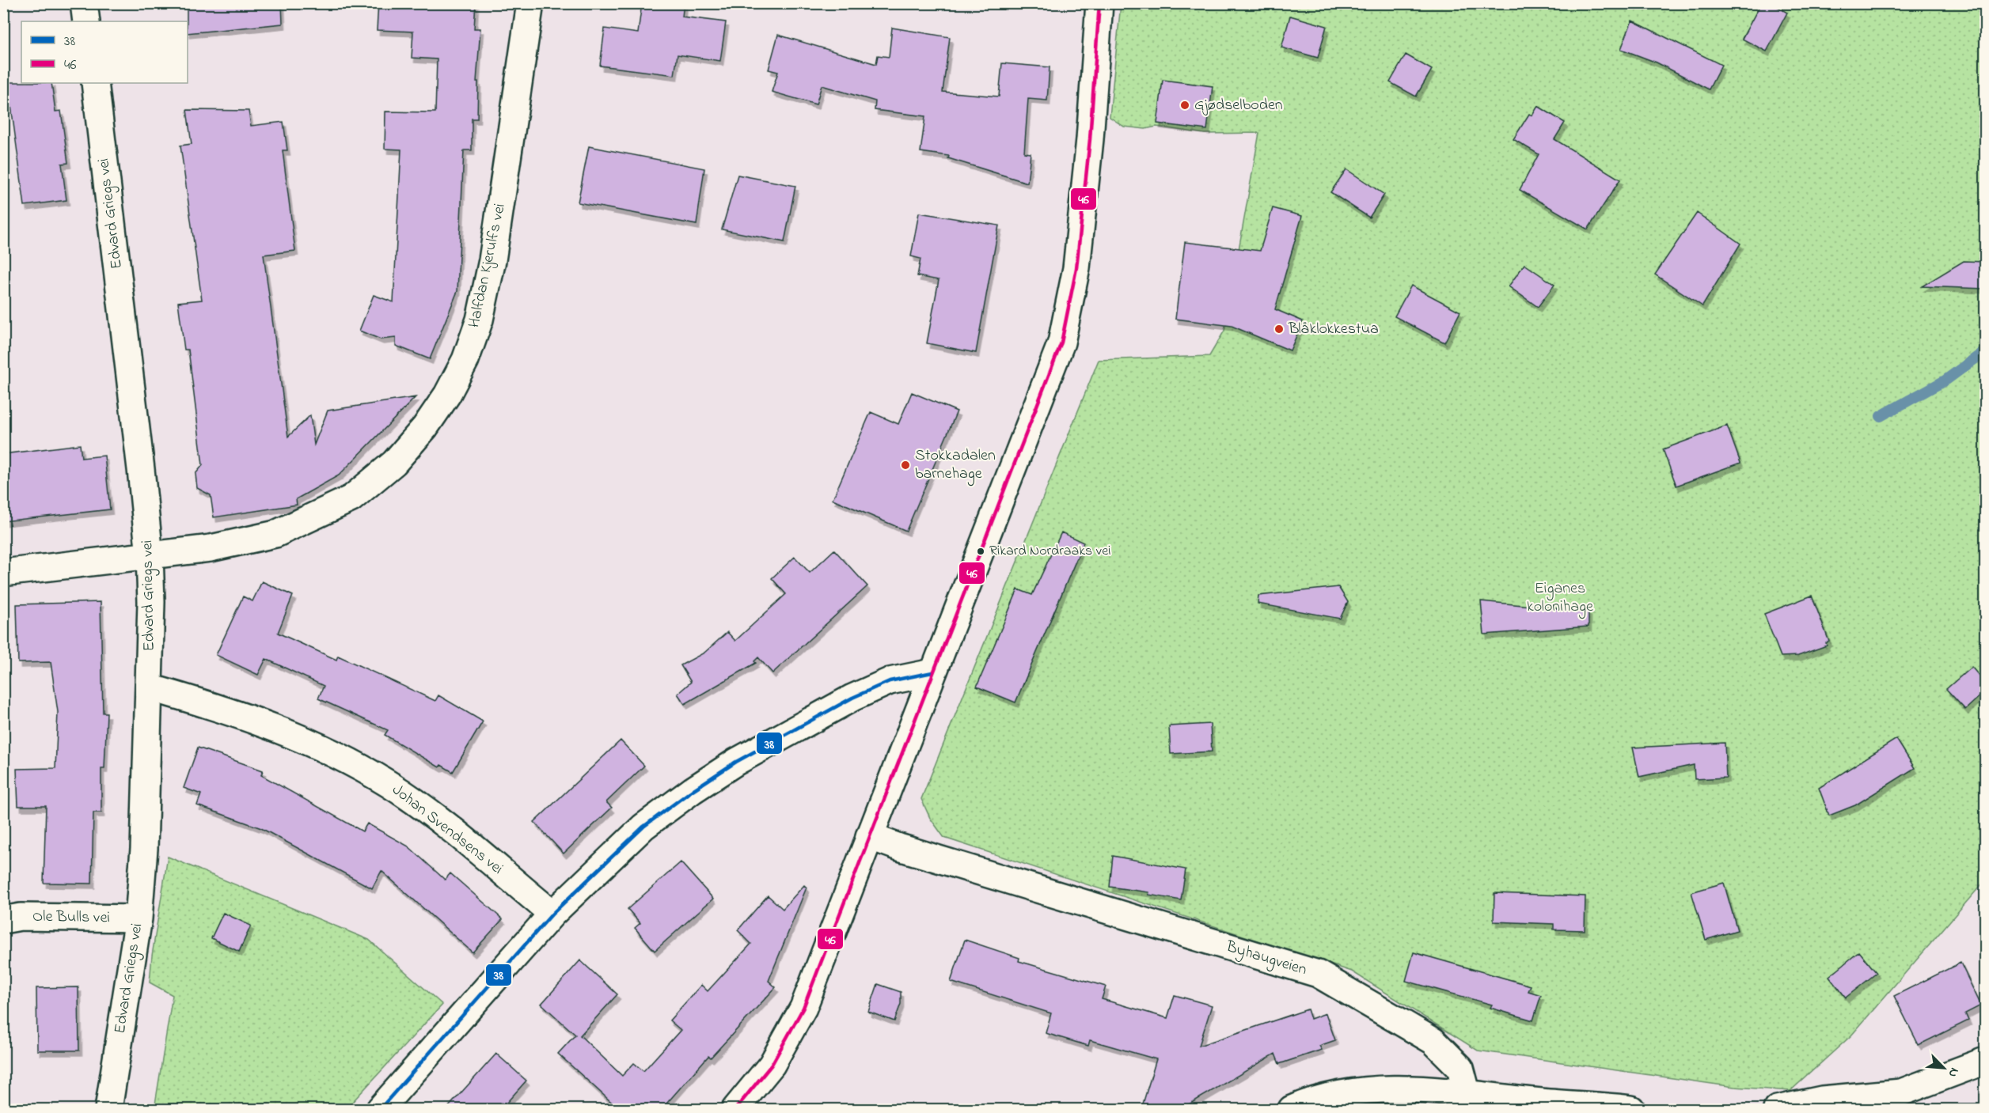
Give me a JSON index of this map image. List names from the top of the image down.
{
  "streets": {
    "street": [
      "Edvard Griegs vei",
      "Halfdan Kjerulfs vei",
      "Johan Svendsens vei",
      "Ole Bulls vei",
      "Byhaugveien"
    ]
  },
  "crossings": [
    ["Edvard Griegs vei", "Halfdan Kjerulfs vei"],
    ["Edvard Griegs vei", "Johan Svendsens vei"],
    ["Edvard Griegs vei", "Ole Bulls vei"]
  ],
  "parks": ["Eiganes kolonihage"],
  "places": [
    "Gjødselboden",
    "Blåklokkestua",
    "Stokkadalen barnehage",
    "Rikard Nordraaks vei"
  ],
  "lines": ["transit line 46", "transit line 38"],
  "legend": ["38", "46"],
  "north": "bottom right"
}
